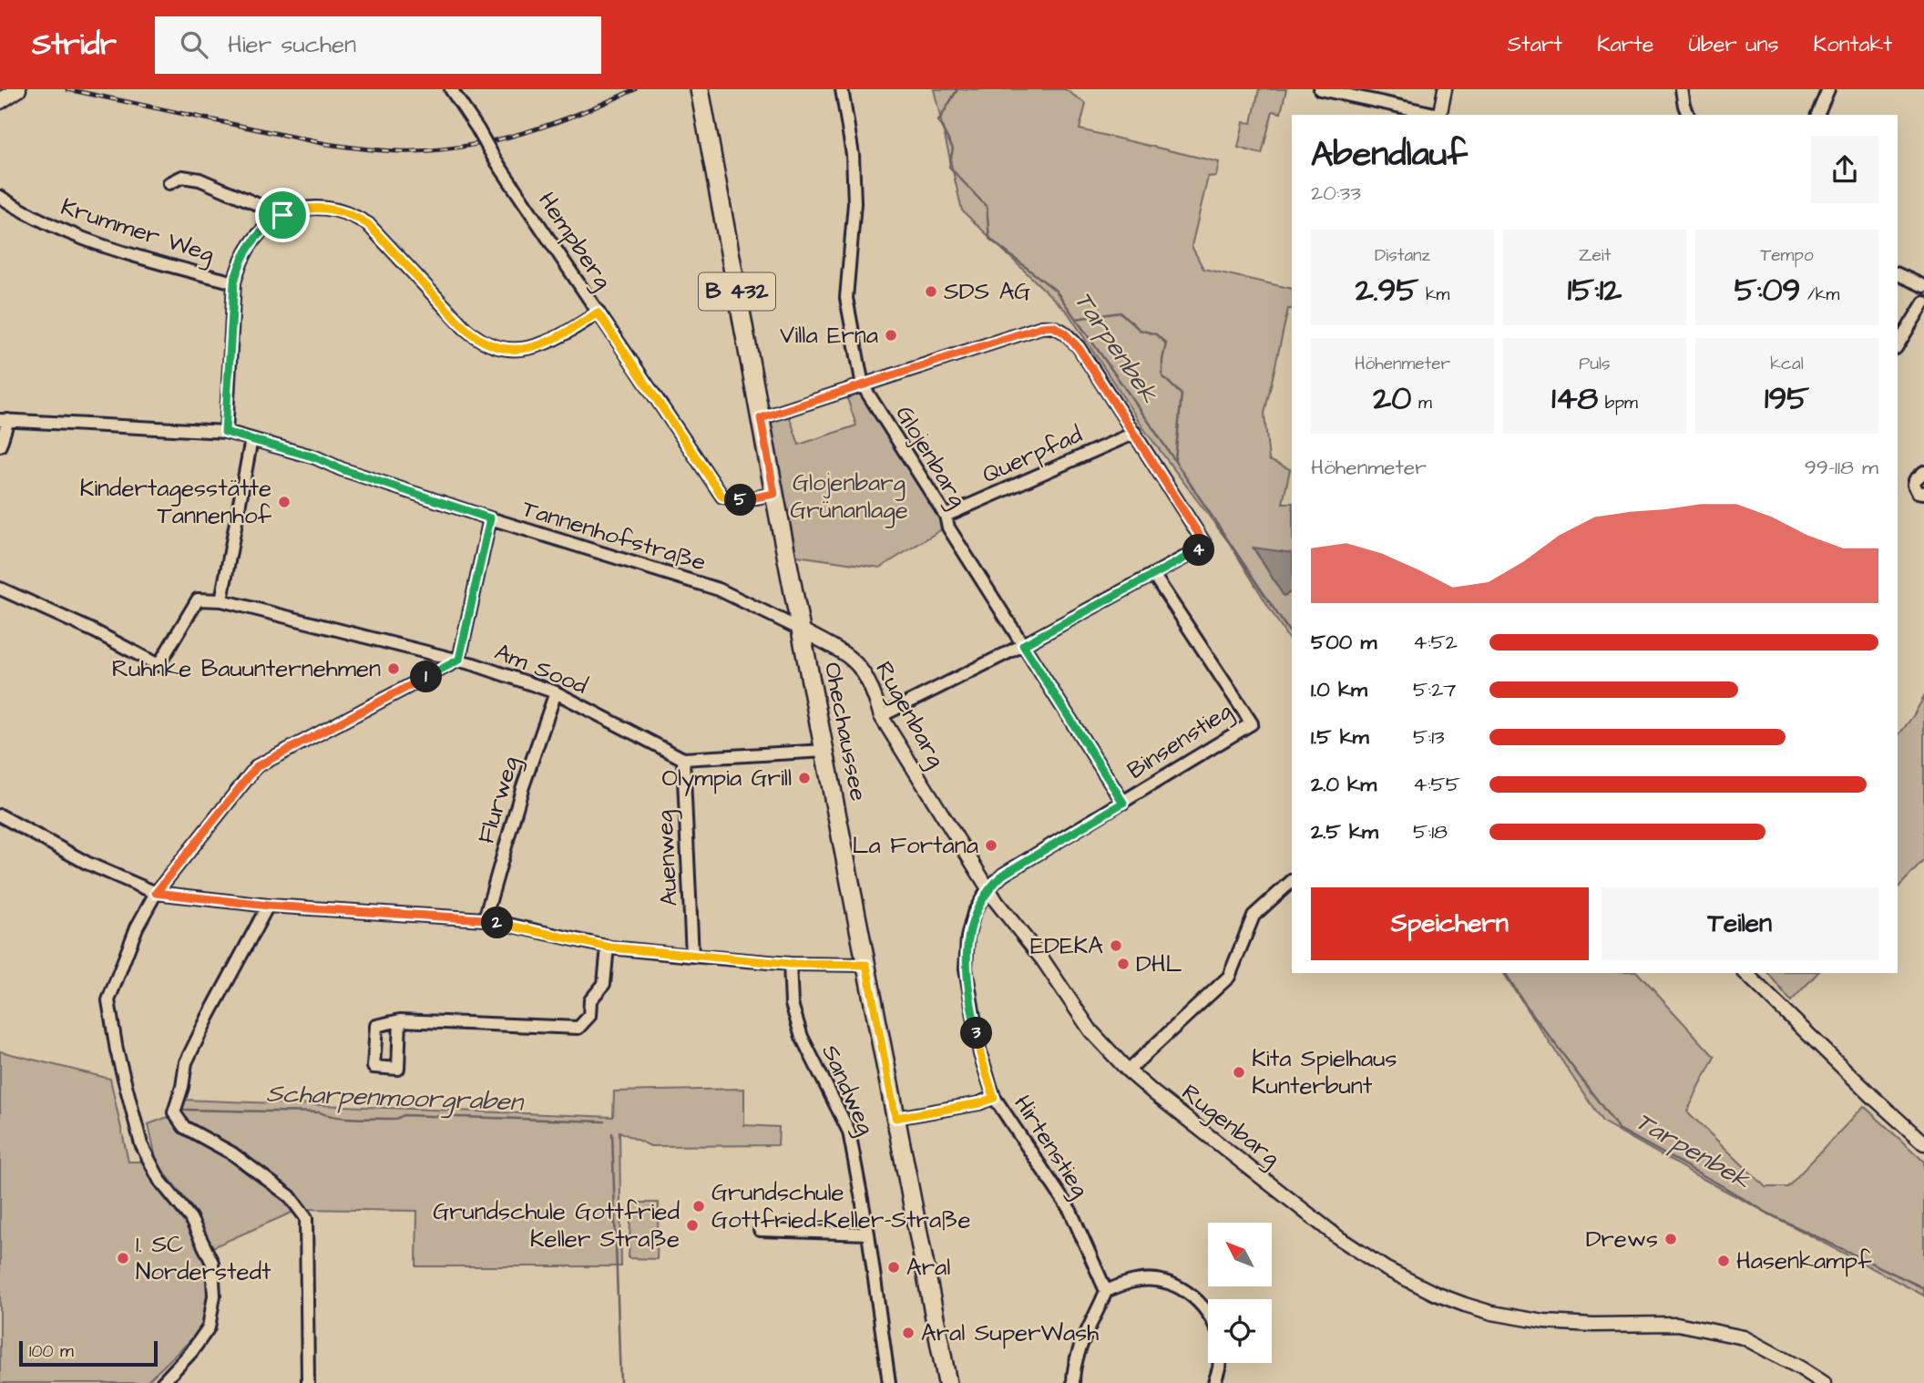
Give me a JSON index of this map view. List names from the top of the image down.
{
  "streets": {
    "main road": ["B 432", "Ohechaussee"],
    "street": [
      "Krummer Weg",
      "Hempberg",
      "Querpfad",
      "Glojenbarg",
      "Tannenhofstraße",
      "Am Sood",
      "Rugenbarg",
      "Binsenstieg",
      "Flurweg",
      "Auenweg",
      "Sandweg",
      "Hirtenstieg"
    ]
  },
  "crossings": [
    ["Krummer Weg", "Tannenhofstraße"],
    ["Hempberg", "Ohechaussee"],
    ["Querpfad", "Glojenbarg"],
    ["Glojenbarg", "Binsenstieg"],
    ["Tannenhofstraße", "Rugenbarg"],
    ["Tannenhofstraße", "Ohechaussee"],
    ["Am Sood", "Flurweg"],
    ["Am Sood", "Auenweg"],
    ["Rugenbarg", "Ohechaussee"],
    ["Rugenbarg", "Binsenstieg"],
    ["Rugenbarg", "Hirtenstieg"],
    ["Binsenstieg", "Hirtenstieg"]
  ],
  "water": ["Tarpenbek", "Scharpenmoorgraben"],
  "parks": ["Glojenbarg Grünanlage"],
  "places": [
    "SDS AG",
    "Villa Erna",
    "Kindertagesstätte Tannenhof",
    "Ruhnke Bauunternehmen",
    "Olympia Grill",
    "La Fortana",
    "EDEKA",
    "DHL",
    "Kita Spielhaus Kunterbunt",
    "Grundschule Gottfried-Keller-Straße",
    "Grundschule Gottfried Keller Straße",
    "Drews",
    "1. SC Norderstedt",
    "Hasenkampf",
    "Aral",
    "Aral SuperWash"
  ],
  "scale_bar": "100 m",
  "north": "top left",
  "page": {
    "header": "Stridr",
    "search": "Hier suchen",
    "nav": [
      "Start",
      "Karte",
      "Über uns",
      "Kontakt"
    ],
    "heading": ["Abendlauf", "20:33"],
    "stats": [
      ["Distanz", "2.95 km"],
      ["Zeit", "15:12"],
      ["Tempo", "5:09 /km"],
      ["Höhenmeter", "20 m"],
      ["Puls", "148 bpm"],
      ["kcal", "195"]
    ],
    "chart": ["Höhenmeter", "99–118 m"],
    "pins": [
      "5",
      "4",
      "1",
      "2",
      "3"
    ],
    "list": [
      {
        "name": "500 m",
        "note": "4:52"
      },
      {
        "name": "1.0 km",
        "note": "5:27"
      },
      {
        "name": "1.5 km",
        "note": "5:13"
      },
      {
        "name": "2.0 km",
        "note": "4:55"
      },
      {
        "name": "2.5 km",
        "note": "5:18"
      }
    ],
    "buttons": ["Speichern", "Teilen"],
    "scale": "100 m"
  }
}
